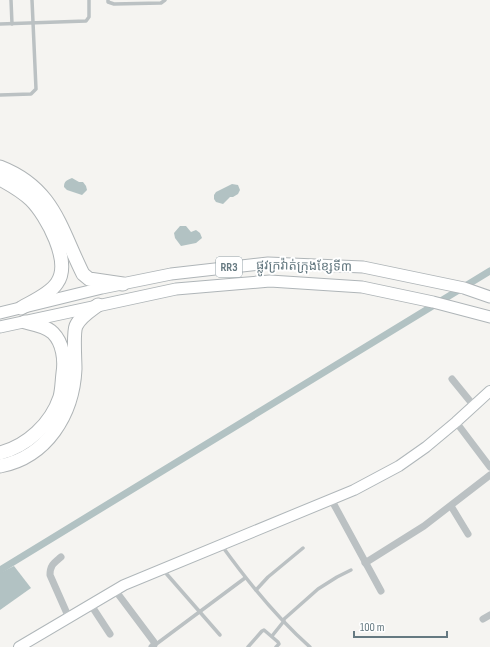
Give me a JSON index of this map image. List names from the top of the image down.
{
  "streets": {
    "main road": ["ផ្លូវក្រវ៉ាត់ក្រុងខ្សែទី៣", "RR3"]
  },
  "scale_bar": "100 m"
}
